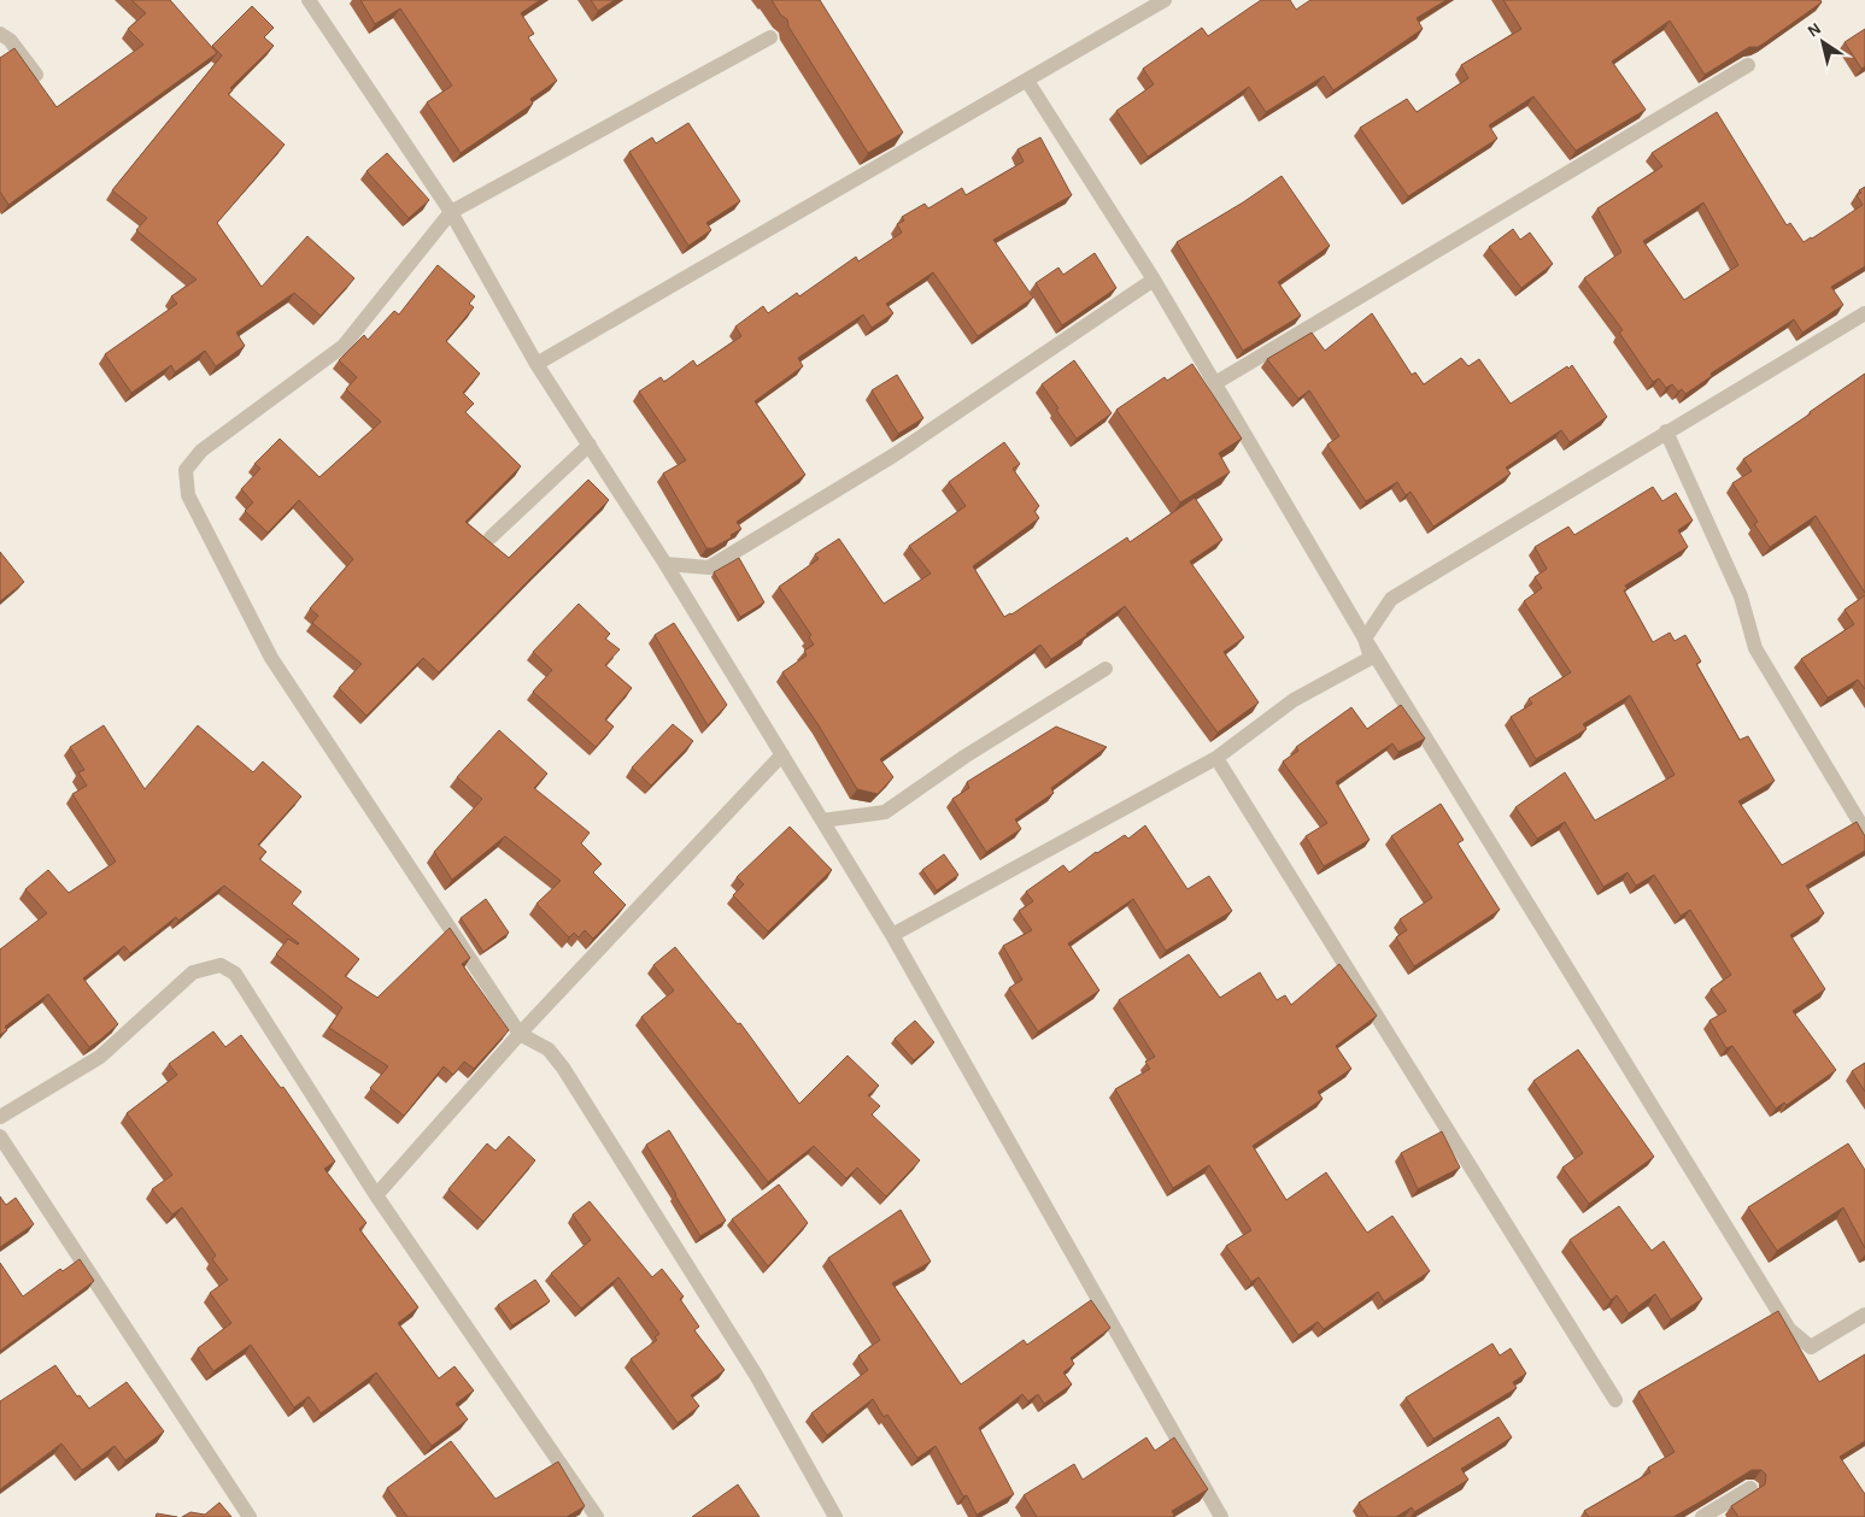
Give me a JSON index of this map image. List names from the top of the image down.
{
  "north": "top left"
}
